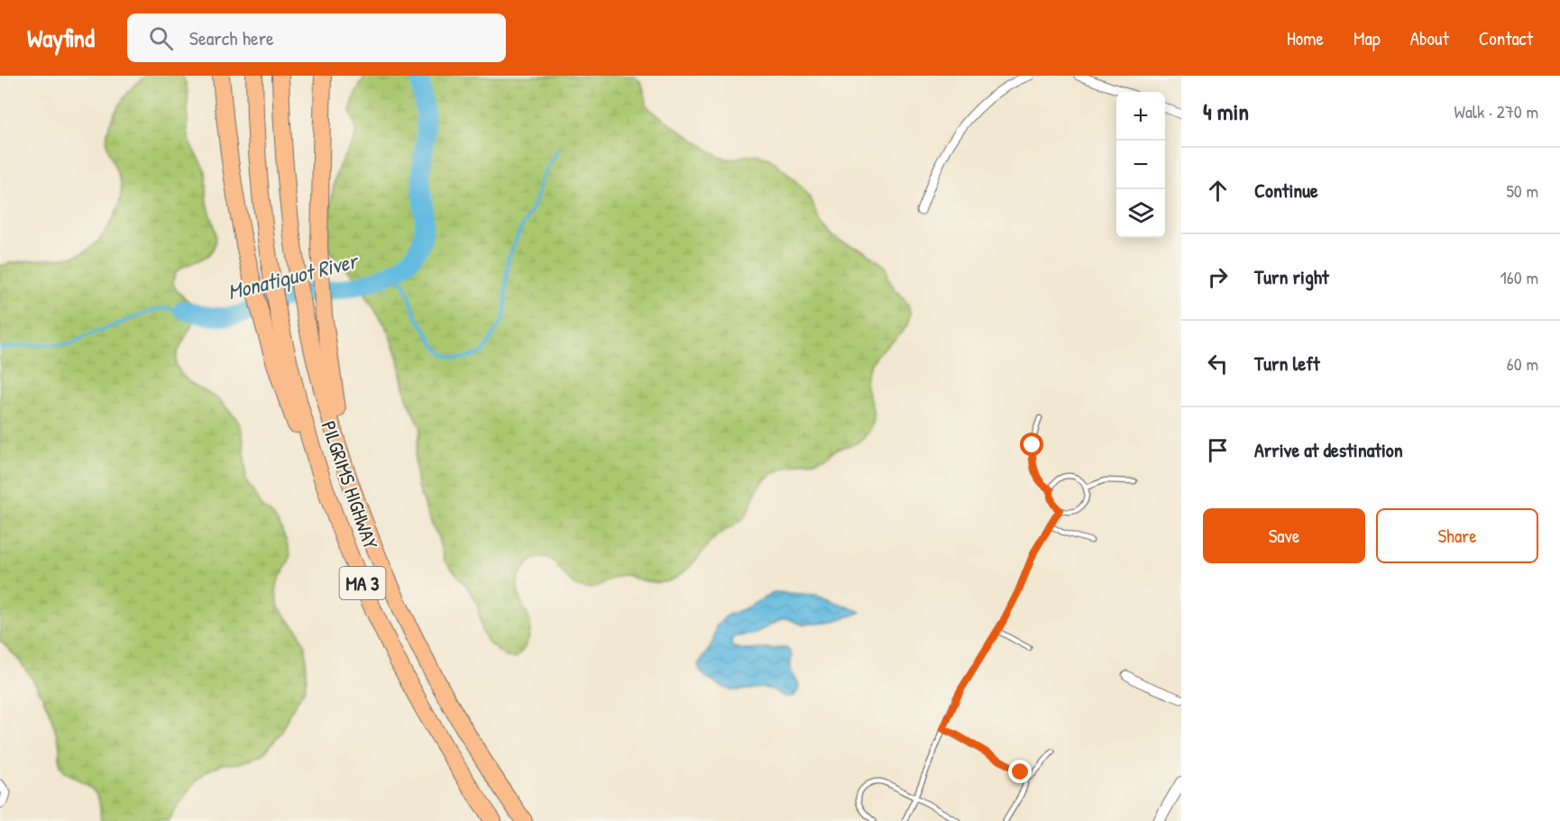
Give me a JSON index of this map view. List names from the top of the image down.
{
  "streets": {
    "highway": ["PILGRIMS HIGHWAY", "MA 3"]
  },
  "crossings": [
    ["PILGRIMS HIGHWAY", "MA 3"]
  ],
  "water": ["Monatiquot River"],
  "page": {
    "header": "Wayfind",
    "search": "Search here",
    "nav": [
      "Home",
      "Map",
      "About",
      "Contact"
    ],
    "heading": ["4 min", "Walk · 270 m"],
    "map_buttons": ["+", "−"],
    "list": [
      ["Continue", "50 m"],
      ["Turn right", "160 m"],
      ["Turn left", "60 m"],
      "Arrive at destination"
    ],
    "buttons": ["Save", "Share"]
  }
}
